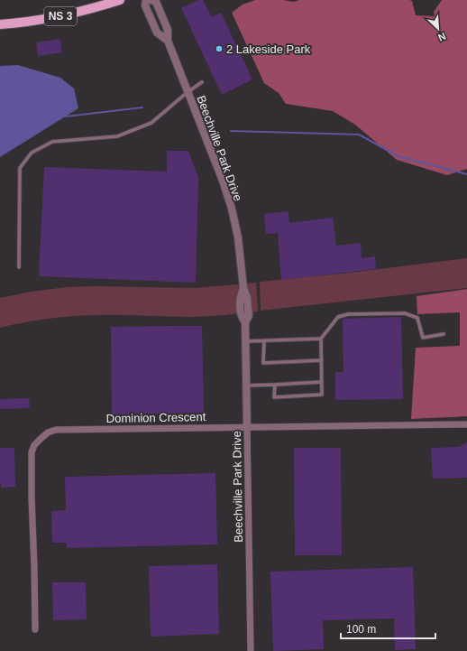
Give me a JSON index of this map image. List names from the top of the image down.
{
  "streets": {
    "main road": ["NS 3"],
    "street": ["Beechville Park Drive", "Dominion Crescent"]
  },
  "crossings": [
    ["Beechville Park Drive", "Dominion Crescent"]
  ],
  "places": ["2 Lakeside Park"],
  "scale_bar": "100 m",
  "north": "bottom right"
}
